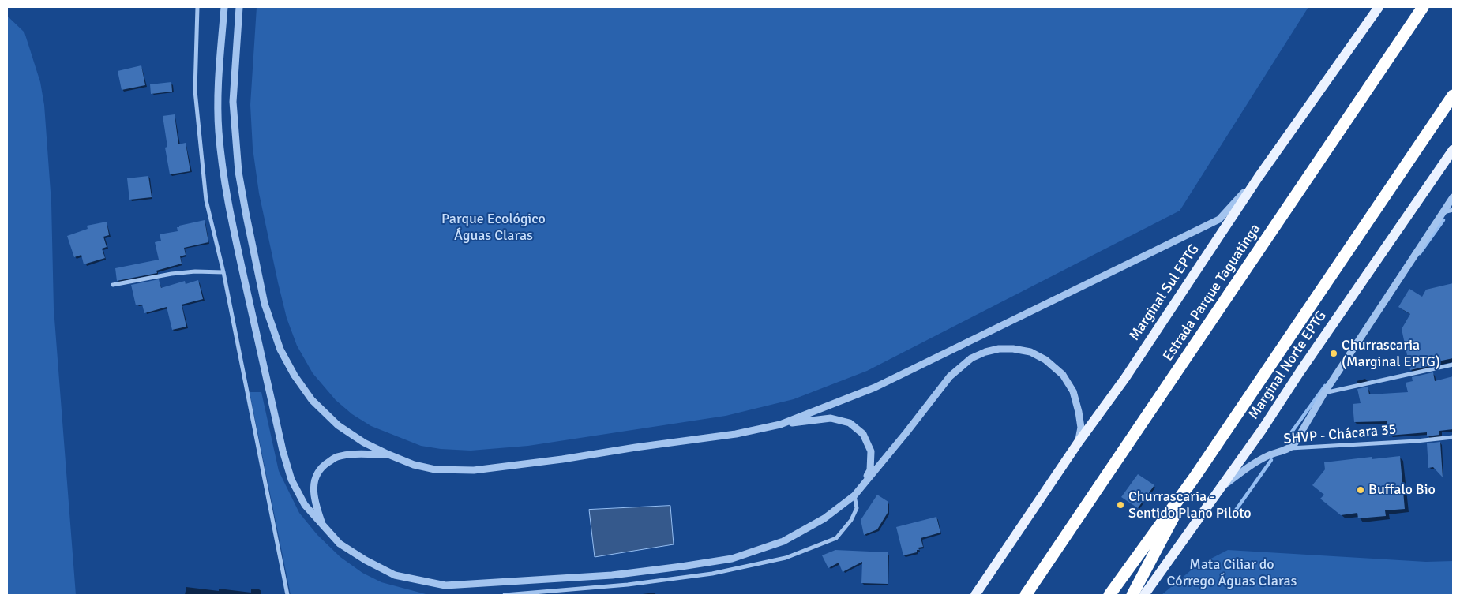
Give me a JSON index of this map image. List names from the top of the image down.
{
  "streets": {
    "highway": ["Estrada Parque Taguatinga"],
    "main road": ["Marginal Sul EPTG", "Marginal Norte EPTG"],
    "street": ["SHVP - Chácara 35"]
  },
  "crossings": [
    ["Marginal Norte EPTG", "SHVP - Chácara 35"]
  ],
  "parks": ["Parque Ecológico Águas Claras", "Mata Ciliar do Córrego Águas Claras"],
  "places": ["Churrascaria (Marginal EPTG)", "Buffalo Bio", "Churrascaria - Sentido Plano Piloto"]
}
